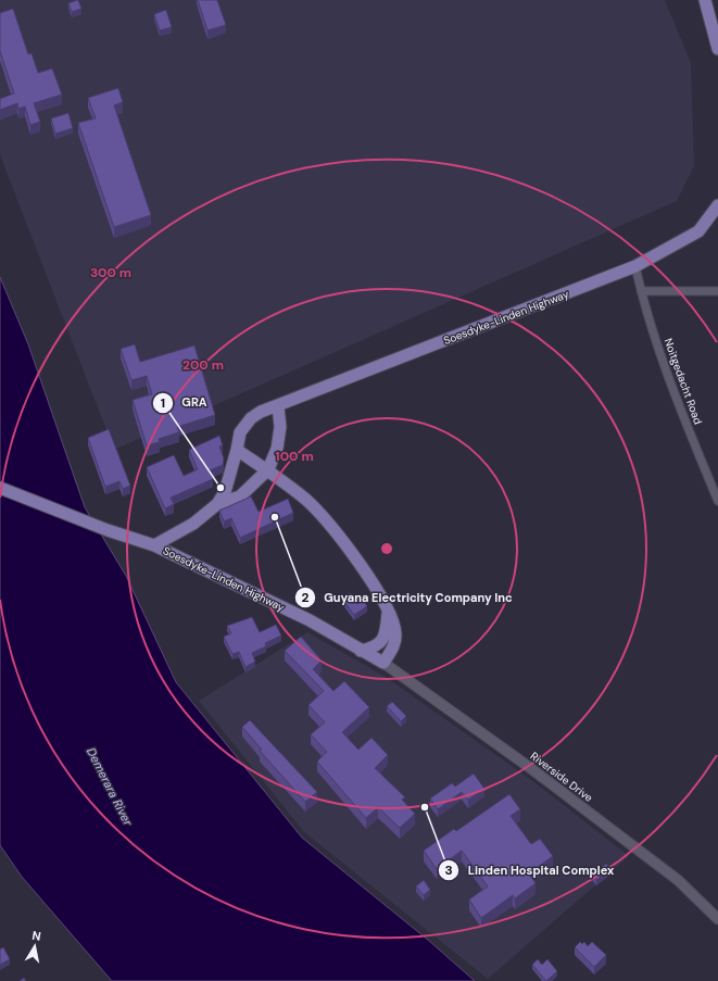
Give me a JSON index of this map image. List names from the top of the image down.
{
  "streets": {
    "main road": ["Soesdyke-Linden Highway"],
    "street": ["Noitgedacht Road", "Riverside Drive"]
  },
  "crossings": [
    ["Soesdyke-Linden Highway", "Noitgedacht Road"],
    ["Soesdyke-Linden Highway", "Riverside Drive"]
  ],
  "water": ["Demerara River"],
  "places": ["GRA", "Guyana Electricity Company Inc", "Linden Hospital Complex"],
  "north": "top",
  "rings": ["300 m", "200 m", "100 m"]
}
